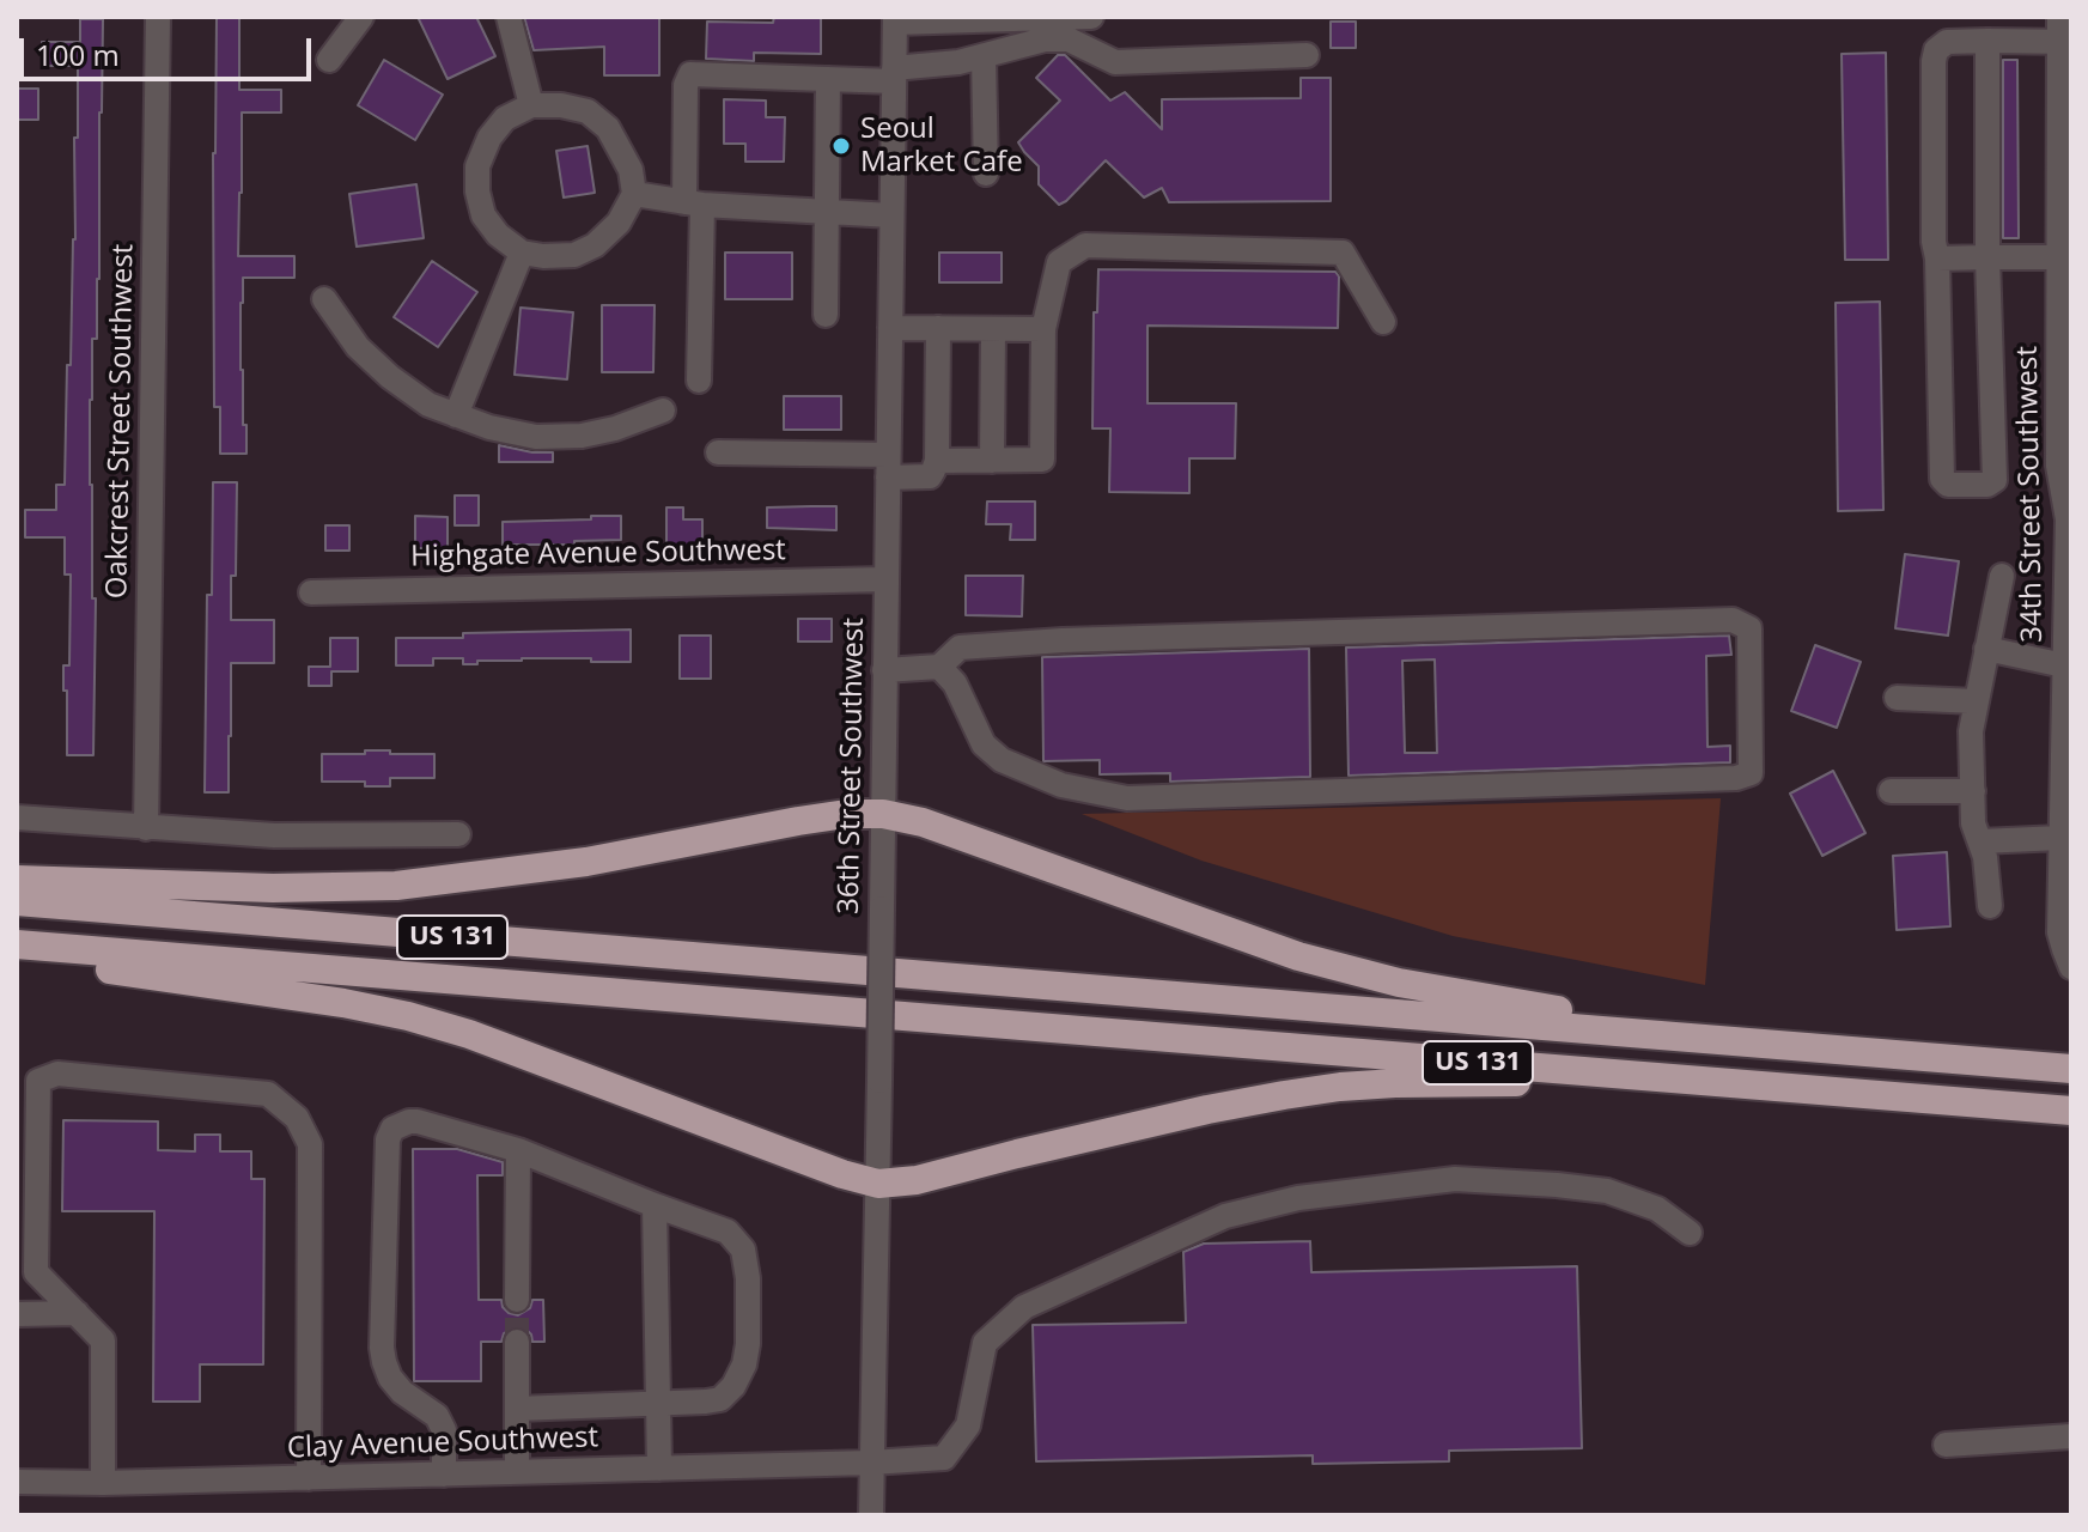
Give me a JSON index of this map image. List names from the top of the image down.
{
  "streets": {
    "highway": ["US 131"],
    "street": [
      "Oakcrest Street Southwest",
      "34th Street Southwest",
      "Highgate Avenue Southwest",
      "36th Street Southwest",
      "Clay Avenue Southwest"
    ]
  },
  "crossings": [
    ["Highgate Avenue Southwest", "36th Street Southwest"],
    ["36th Street Southwest", "Clay Avenue Southwest"]
  ],
  "places": ["Seoul Market Cafe"],
  "scale_bar": "100 m"
}
